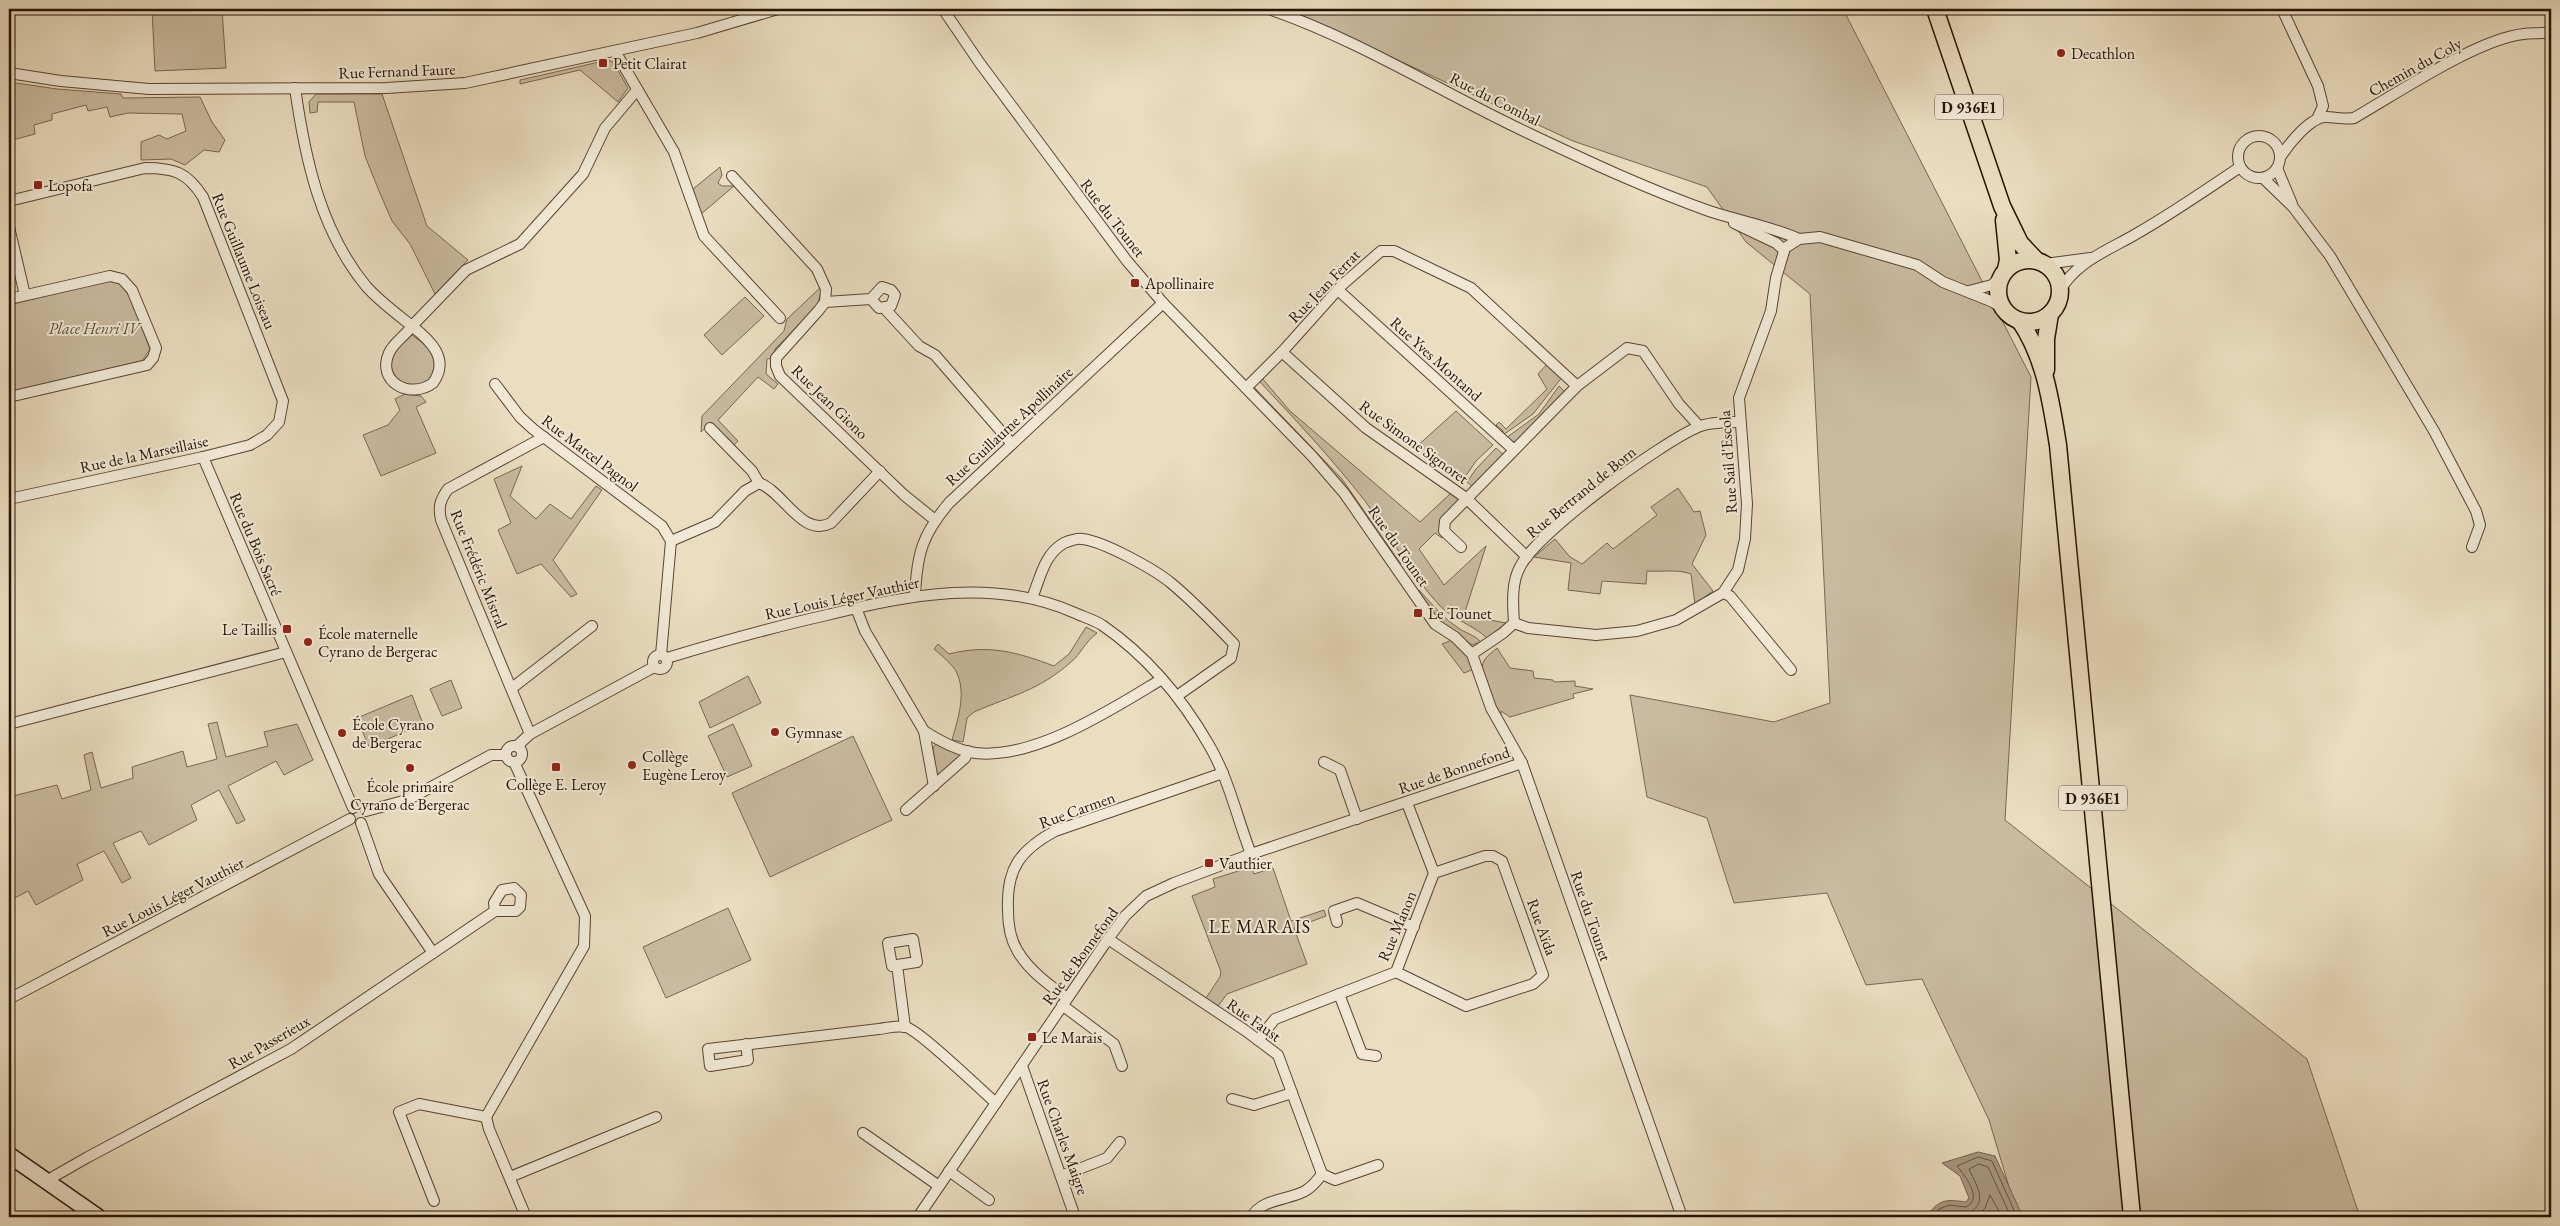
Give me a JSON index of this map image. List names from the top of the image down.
{
  "streets": {
    "main road": ["D 936E1"],
    "street": [
      "Chemin du Coly",
      "Rue Fernand Faure",
      "Rue du Combal",
      "Rue du Tounet",
      "Rue Guillaume Loiseau",
      "Rue Jean Ferrat",
      "Rue Yves Montand",
      "Rue Jean Giono",
      "Rue Guillaume Apollinaire",
      "Rue Simone Signoret",
      "Rue Marcel Pagnol",
      "Rue de la Marseillaise",
      "Rue Sail d'Escola",
      "Rue Bertrand de Born",
      "Rue du Bois Sacré",
      "Rue Frédéric Mistral",
      "Rue Louis Léger Vauthier",
      "Rue de Bonnefond",
      "Rue Carmen",
      "Rue Manon",
      "Rue Aïda",
      "Rue Faust",
      "Rue Passerieux",
      "Rue Charles Maigre"
    ]
  },
  "crossings": [
    ["Rue du Combal", "D 936E1"],
    ["Rue du Combal", "Rue Sail d'Escola"],
    ["Rue du Tounet", "Rue Jean Ferrat"],
    ["Rue du Tounet", "Rue Guillaume Apollinaire"],
    ["Rue du Tounet", "Rue de Bonnefond"],
    ["Rue Guillaume Loiseau", "Rue de la Marseillaise"],
    ["Rue Jean Ferrat", "Rue Yves Montand"],
    ["Rue Jean Ferrat", "Rue Simone Signoret"],
    ["Rue Jean Giono", "Rue Guillaume Apollinaire"],
    ["Rue Guillaume Apollinaire", "Rue Louis Léger Vauthier"],
    ["Rue Simone Signoret", "Rue Bertrand de Born"],
    ["Rue Marcel Pagnol", "Rue Frédéric Mistral"],
    ["Rue de la Marseillaise", "Rue du Bois Sacré"],
    ["Rue Sail d'Escola", "Rue Bertrand de Born"],
    ["Rue du Bois Sacré", "Rue Louis Léger Vauthier"],
    ["Rue Frédéric Mistral", "Rue Louis Léger Vauthier"],
    ["Rue Louis Léger Vauthier", "Rue de Bonnefond"],
    ["Rue Louis Léger Vauthier", "Rue Carmen"],
    ["Rue de Bonnefond", "Rue Carmen"],
    ["Rue de Bonnefond", "Rue Faust"],
    ["Rue de Bonnefond", "Rue Charles Maigre"],
    ["Rue Manon", "Rue Aïda"],
    ["Rue Manon", "Rue Faust"]
  ],
  "districts": ["LE MARAIS"],
  "parks": ["Place Henri IV"],
  "places": {
    "other": [
      "Decathlon",
      "École maternelle Cyrano de Bergerac",
      "Gymnase",
      "École Cyrano de Bergerac",
      "Collège Eugène Leroy",
      "École primaire Cyrano de Bergerac"
    ],
    "transit": [
      "Petit Clairat",
      "Lopofa",
      "Apollinaire",
      "Le Tounet",
      "Le Taillis",
      "Collège E. Leroy",
      "Vauthier",
      "Le Marais"
    ]
  }
}
